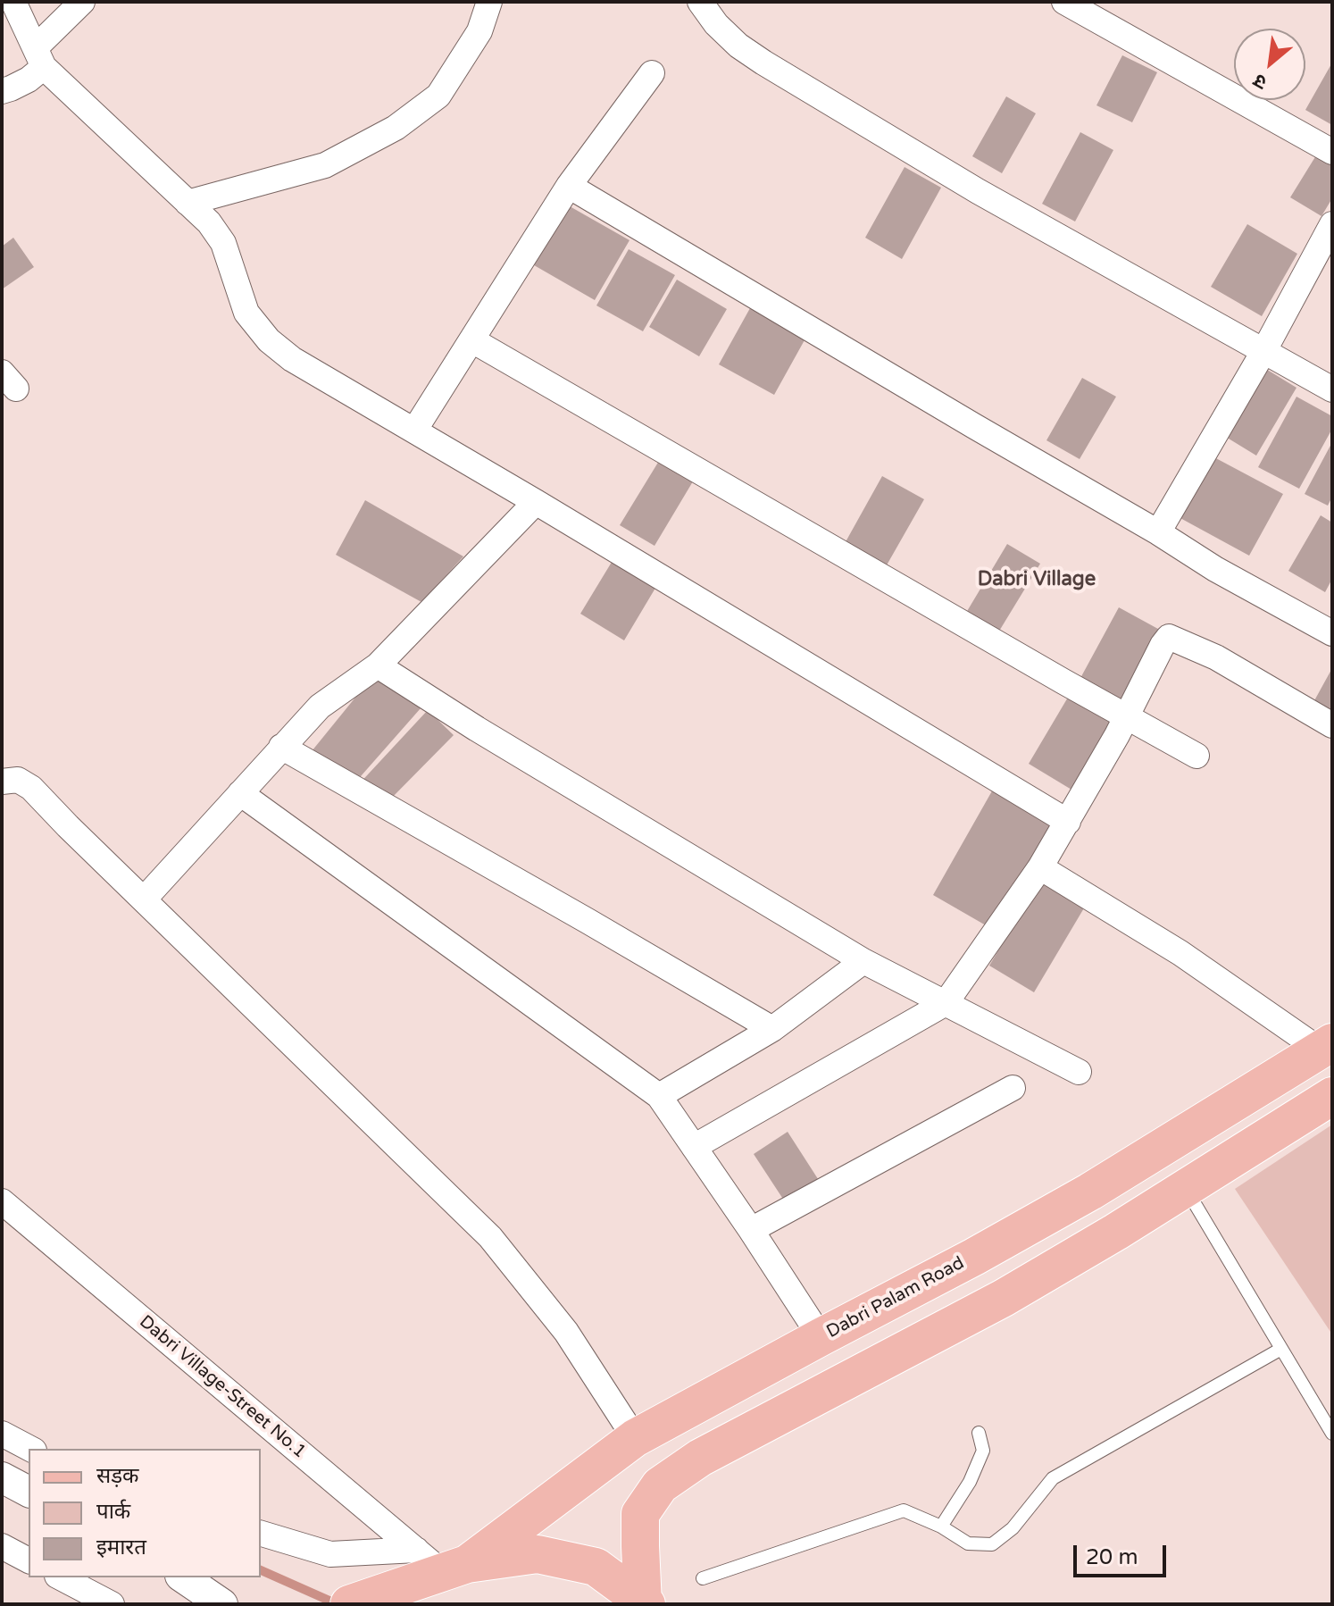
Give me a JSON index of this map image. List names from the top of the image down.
{
  "streets": {
    "main road": ["Dabri Palam Road"],
    "street": ["Dabri Village-Street No.1"]
  },
  "crossings": [
    ["Dabri Palam Road", "Dabri Village-Street No.1"]
  ],
  "districts": ["Dabri Village"],
  "legend": ["सड़क", "पार्क", "इमारत"],
  "scale_bar": "20 m",
  "north": "bottom left"
}
